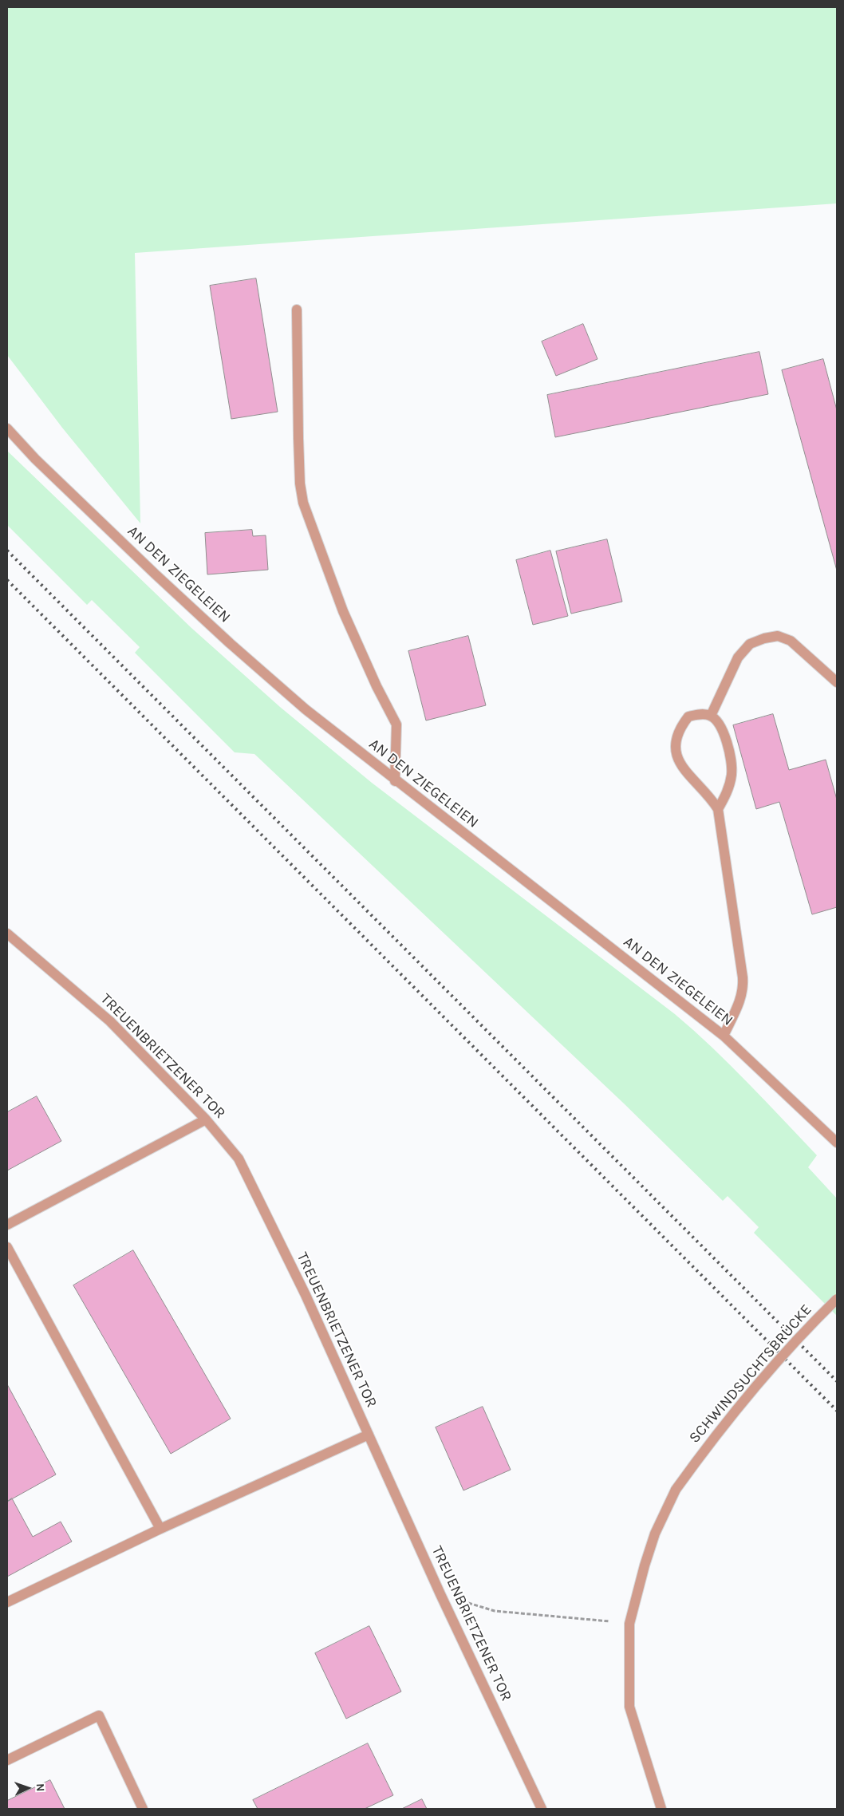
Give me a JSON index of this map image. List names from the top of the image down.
{
  "streets": {
    "street": ["AN DEN ZIEGELEIEN", "TREUENBRIETZENER TOR", "SCHWINDSUCHTSBRÜCKE"]
  },
  "north": "right"
}
